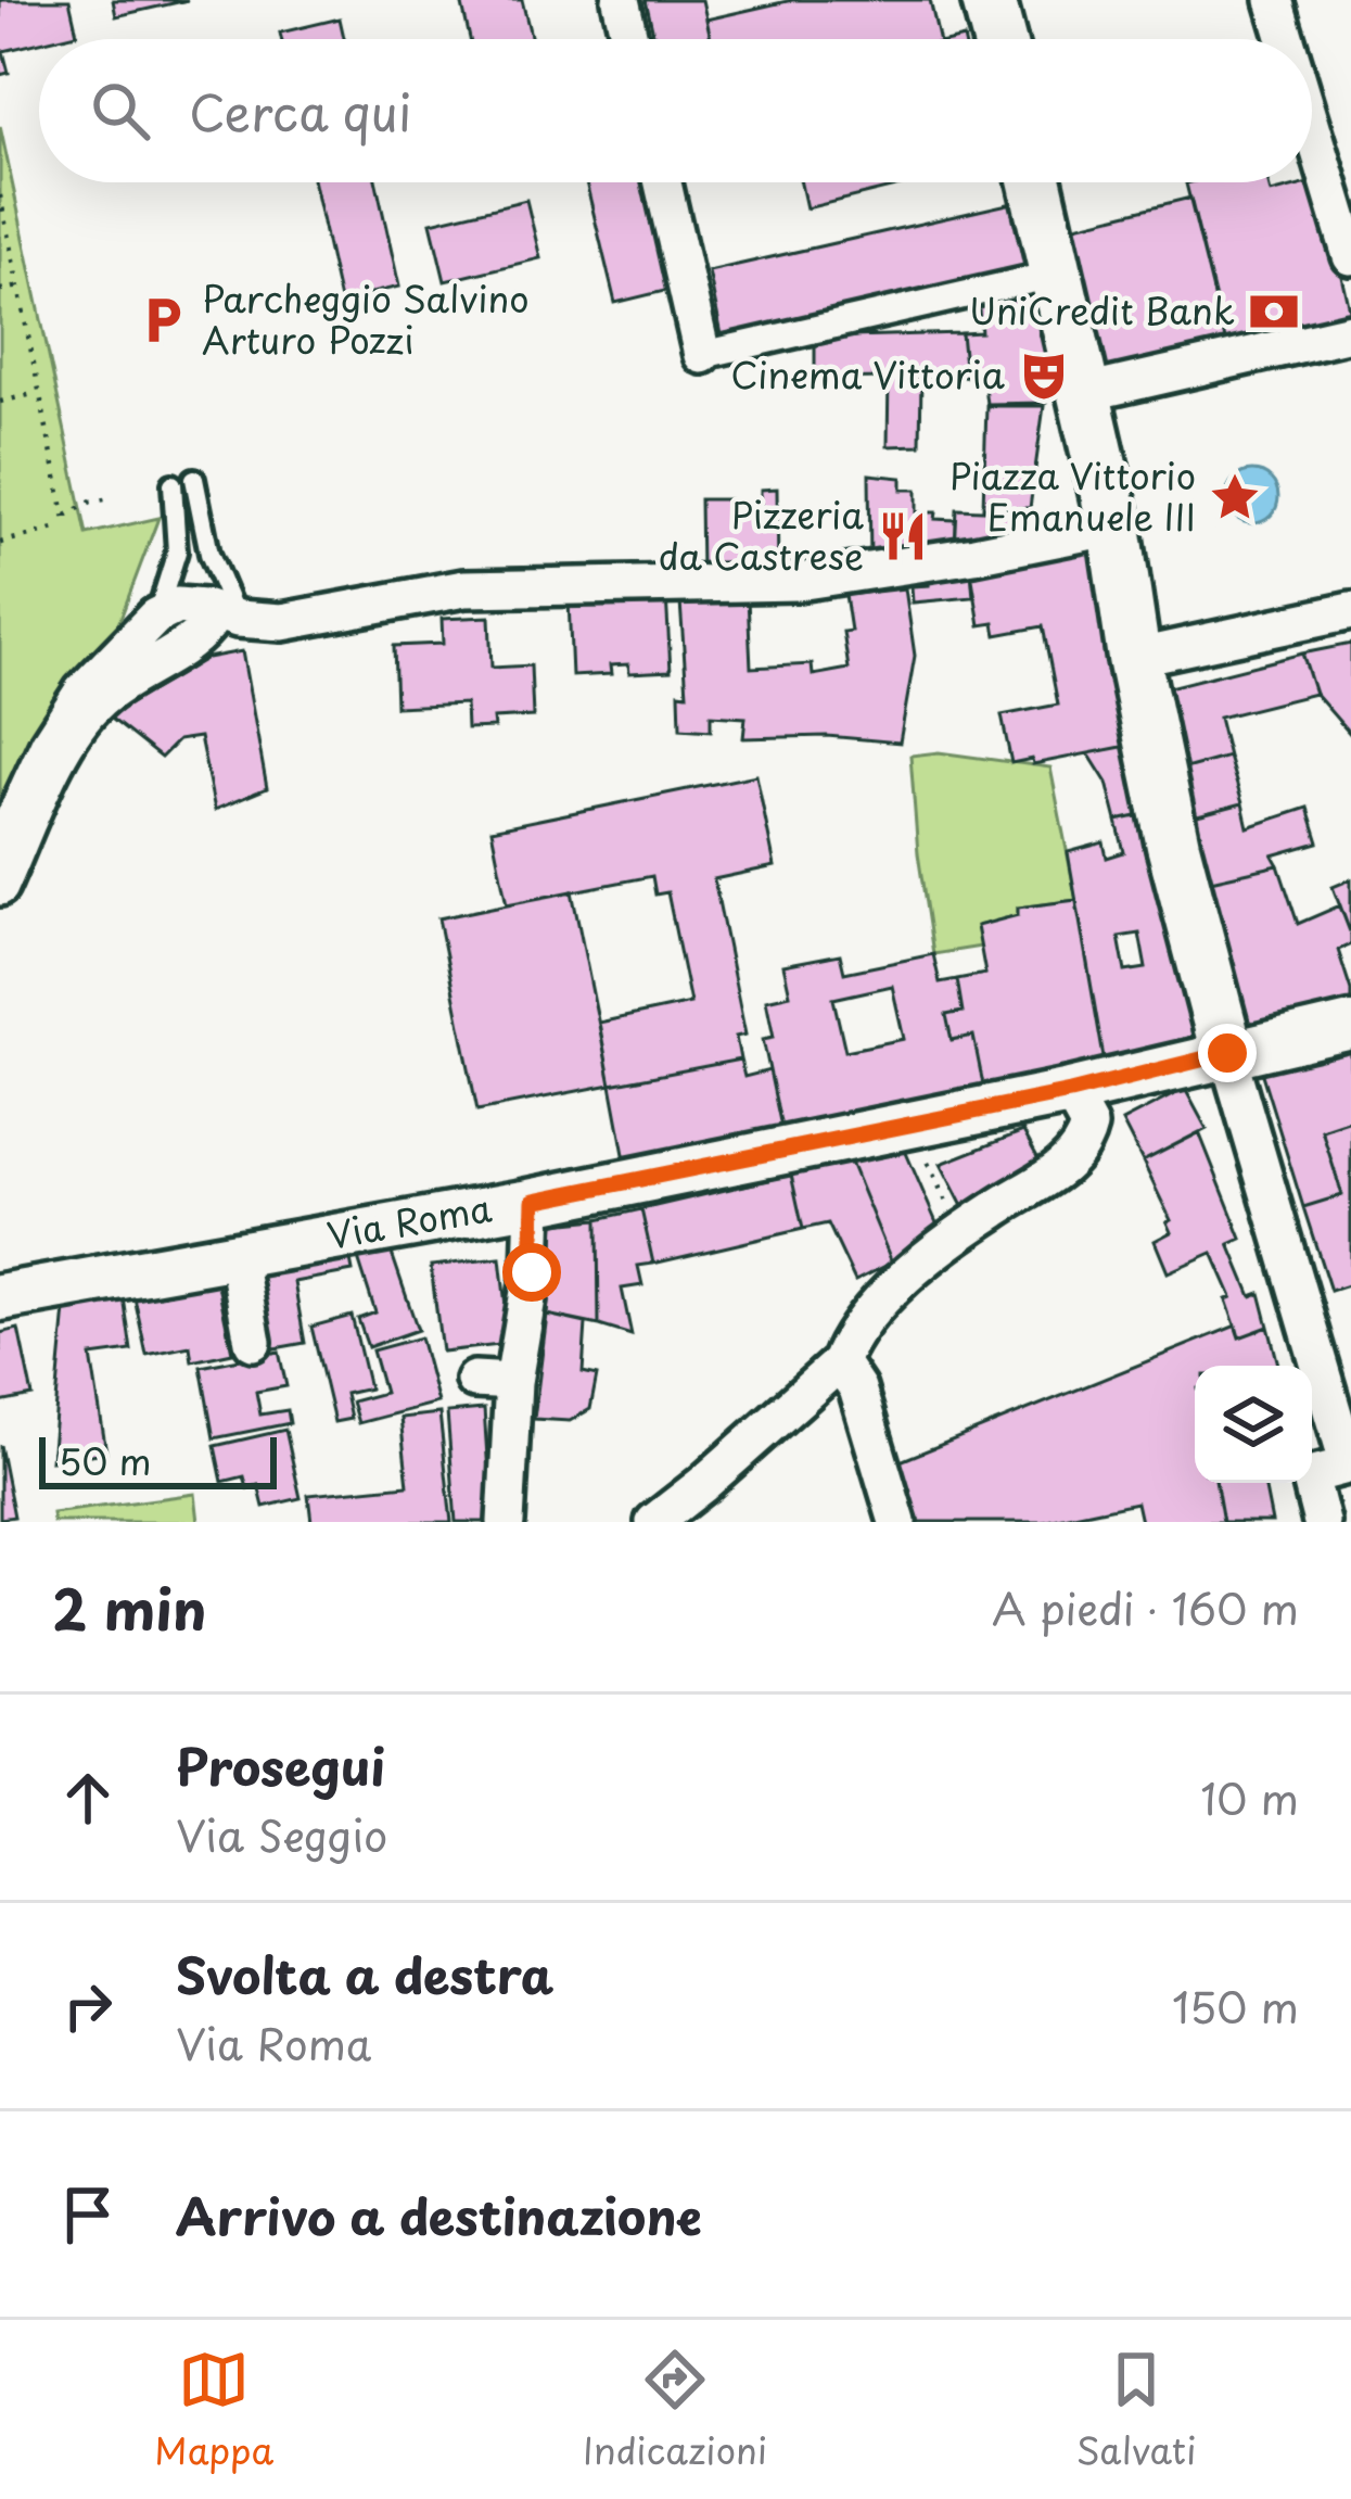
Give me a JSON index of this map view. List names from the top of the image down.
{
  "streets": {
    "street": ["Via Roma"]
  },
  "places": {
    "bank": ["UniCredit Bank"],
    "parking": ["Parcheggio Salvino Arturo Pozzi"],
    "theatre": ["Cinema Vittoria"],
    "place": ["Piazza Vittorio Emanuele III"],
    "restaurant": ["Pizzeria da Castrese"]
  },
  "scale_bar": "50 m",
  "page": {
    "search": "Cerca qui",
    "scale": "50 m",
    "heading": ["2 min", "A piedi · 160 m"],
    "list": [
      ["Prosegui", "Via Seggio", "10 m"],
      ["Svolta a destra", "Via Roma", "150 m"],
      "Arrivo a destinazione"
    ],
    "nav": ["Mappa", "Indicazioni", "Salvati"]
  }
}
